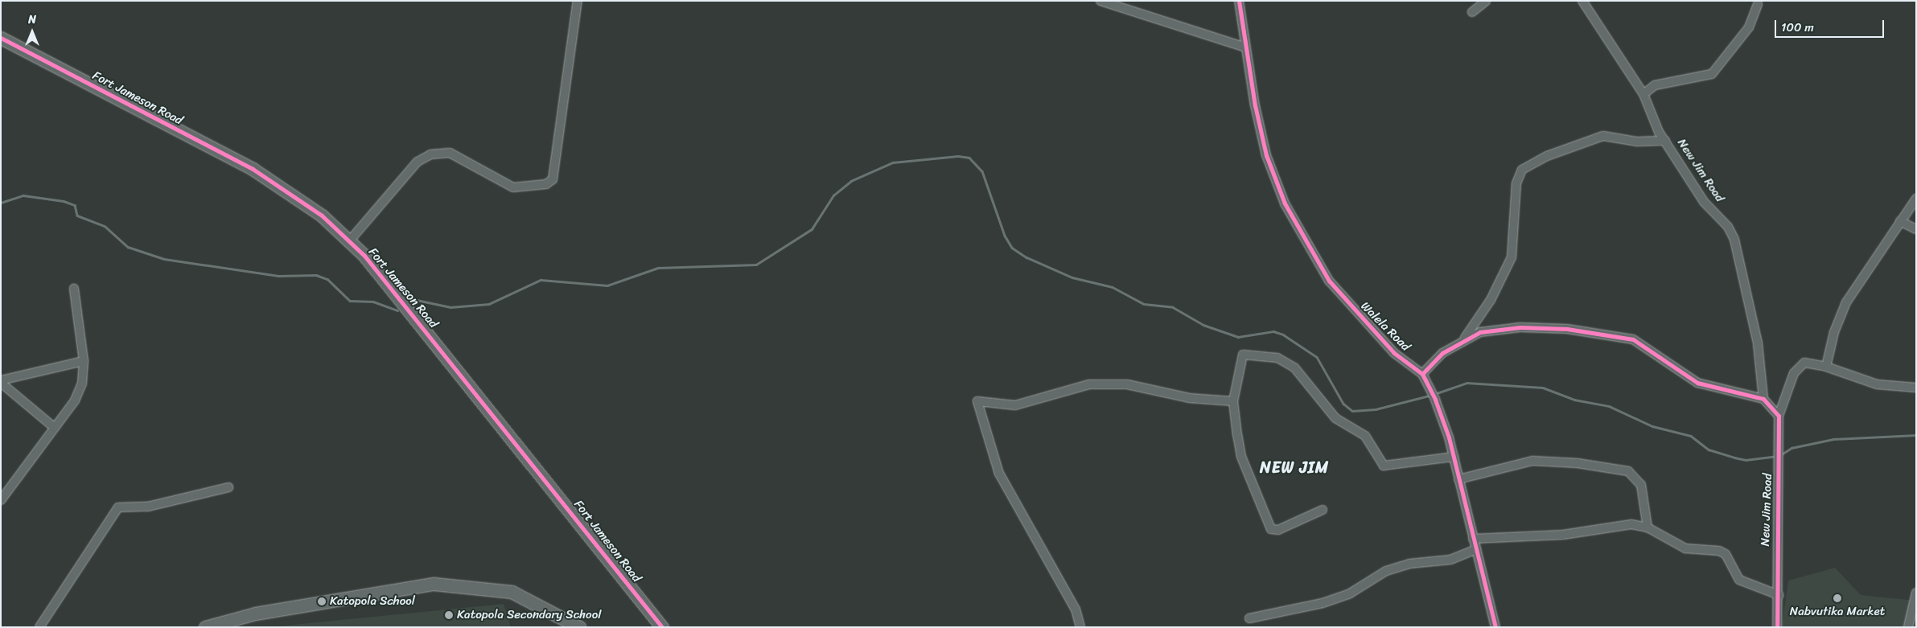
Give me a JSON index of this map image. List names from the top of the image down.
{
  "streets": {
    "street": ["Fort Jameson Road", "New Jim Road", "Walela Road"]
  },
  "districts": ["NEW JIM"],
  "places": ["Nabvutika Market", "Katopola School", "Katopola Secondary School"],
  "scale_bar": "100 m",
  "north": "top"
}
